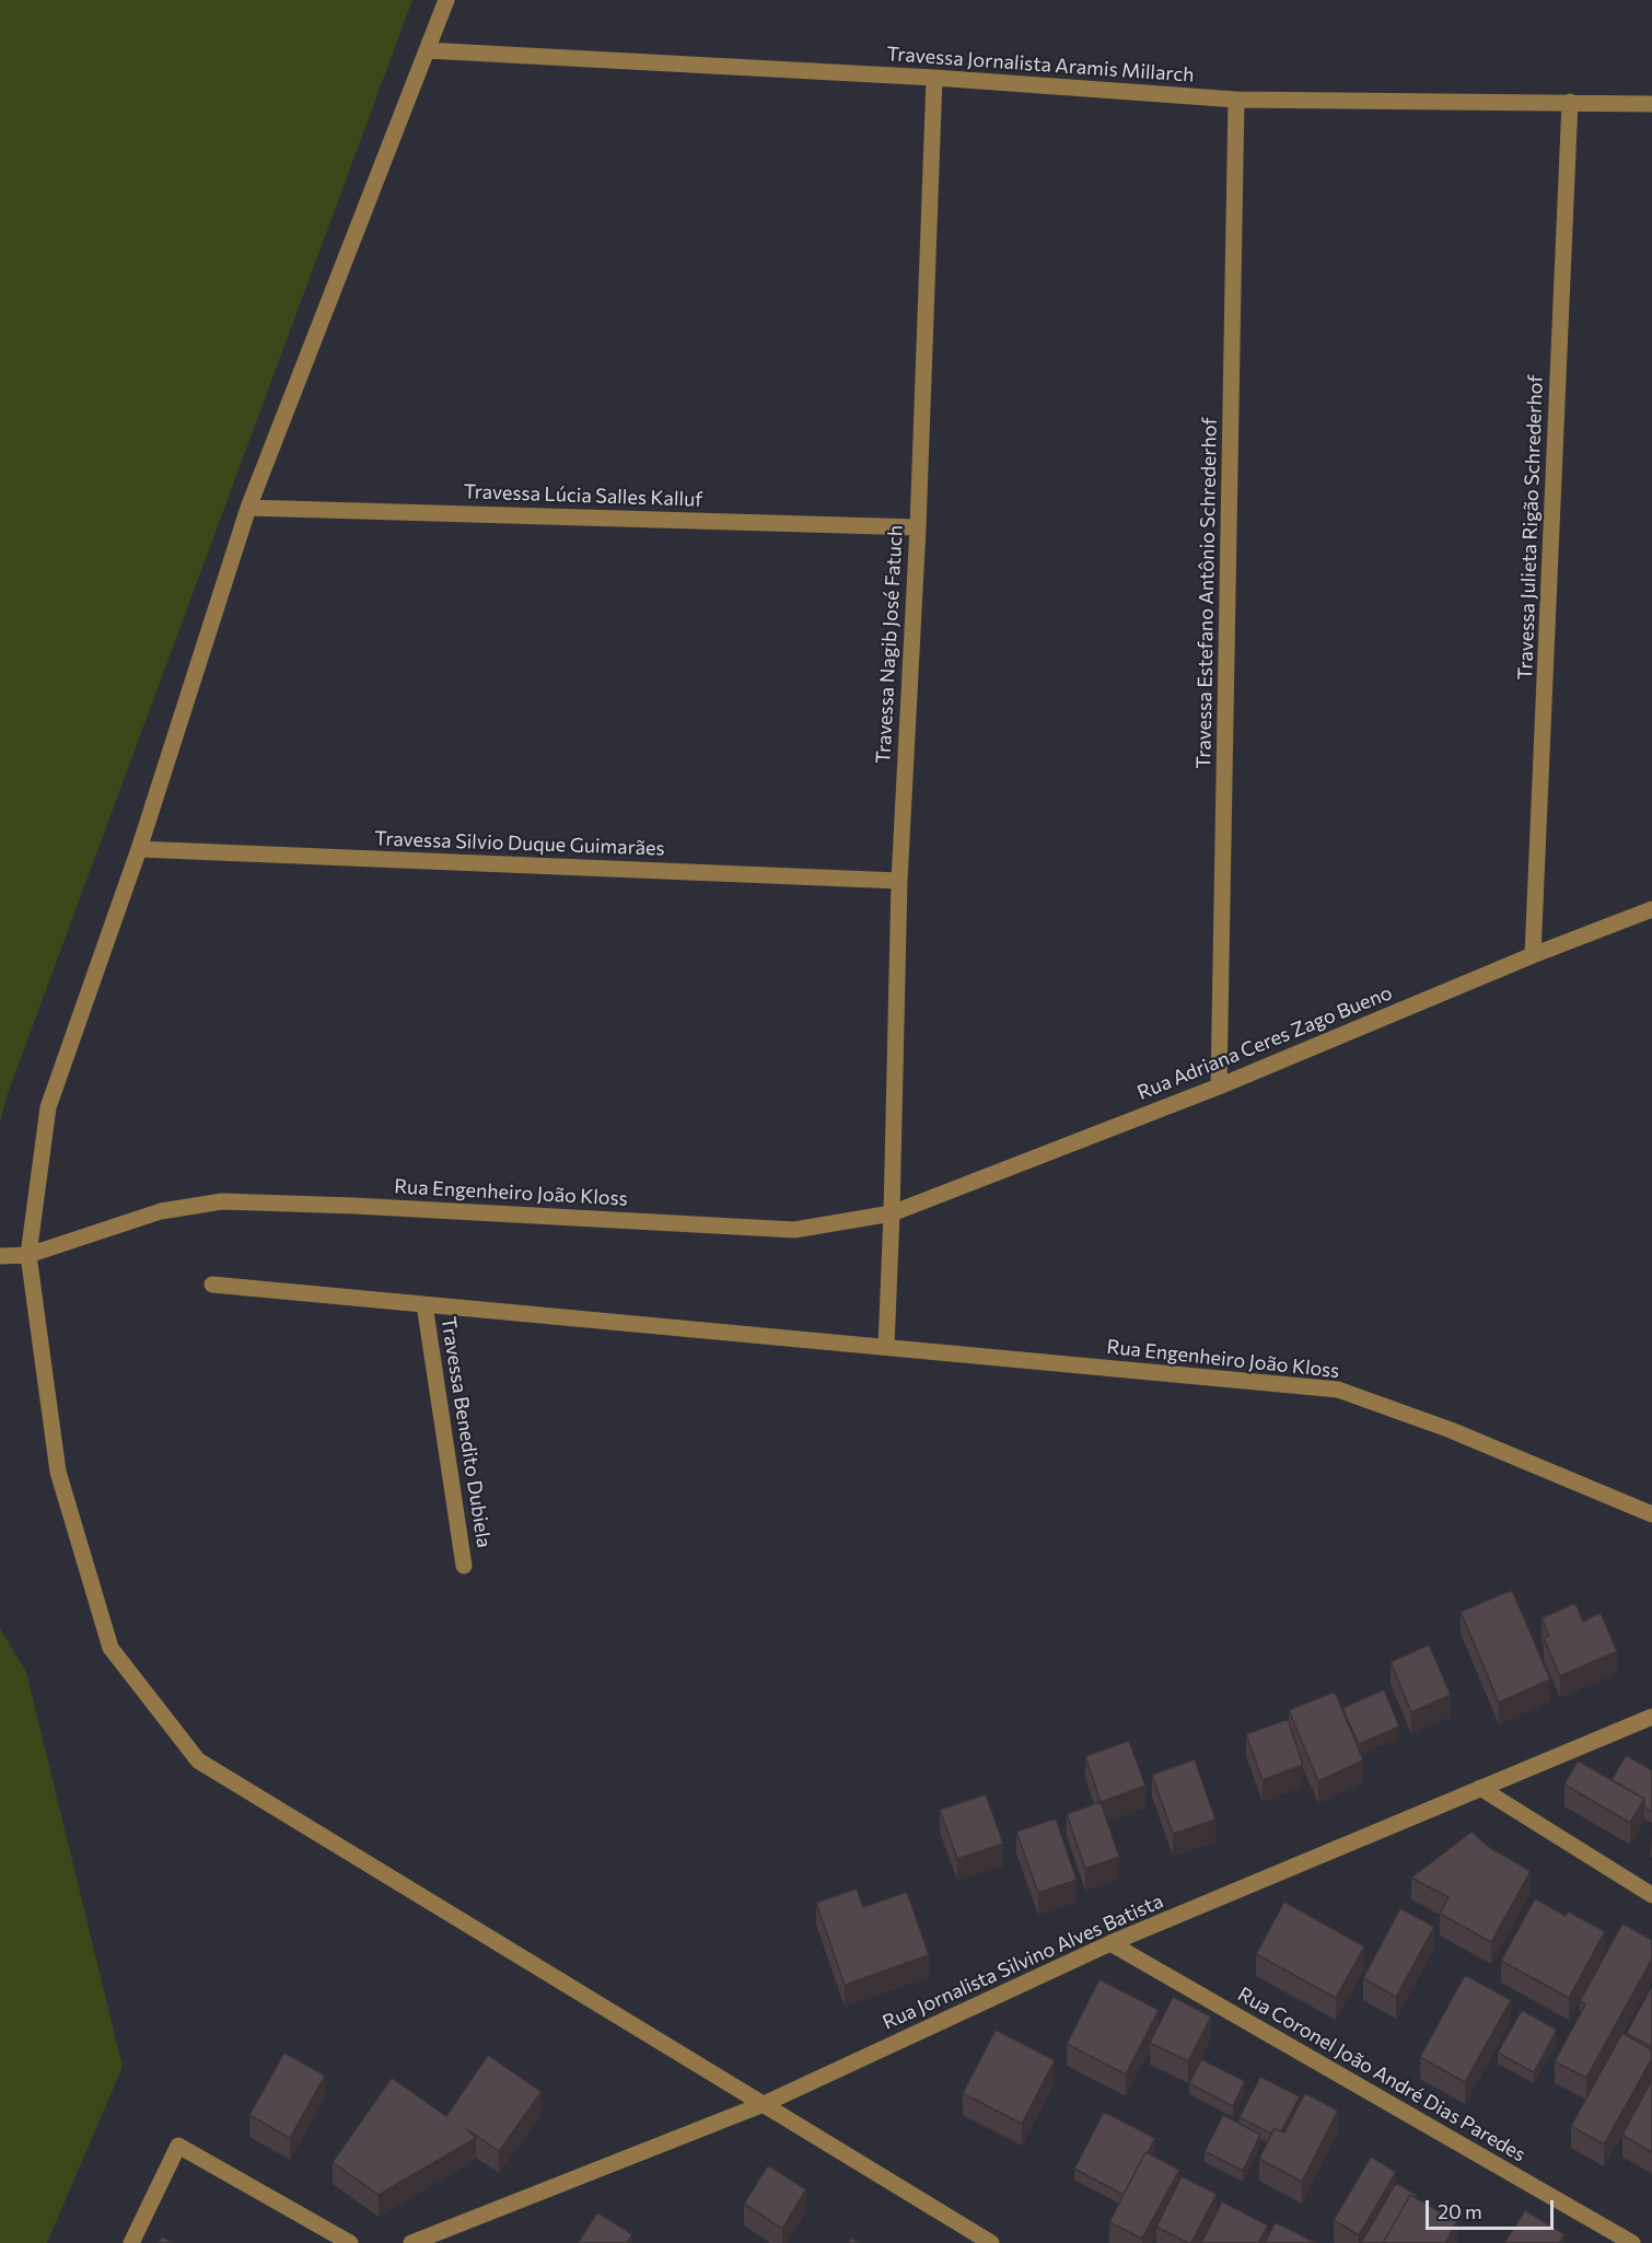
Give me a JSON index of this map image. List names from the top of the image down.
{
  "streets": {
    "street": [
      "Travessa Jornalista Aramis Millarch",
      "Travessa Lúcia Salles Kalluf",
      "Travessa Julieta Rigão Schrederhof",
      "Travessa Estefano Antônio Schrederhof",
      "Travessa Nagib José Fatuch",
      "Travessa Silvio Duque Guimarães",
      "Rua Adriana Ceres Zago Bueno",
      "Rua Engenheiro João Kloss",
      "Travessa Benedito Dubiela",
      "Rua Jornalista Silvino Alves Batista",
      "Rua Coronel João André Dias Paredes"
    ]
  },
  "crossings": [
    ["Travessa Jornalista Aramis Millarch", "Travessa Julieta Rigão Schrederhof"],
    ["Travessa Jornalista Aramis Millarch", "Travessa Estefano Antônio Schrederhof"],
    ["Travessa Jornalista Aramis Millarch", "Travessa Nagib José Fatuch"],
    ["Travessa Lúcia Salles Kalluf", "Travessa Nagib José Fatuch"],
    ["Travessa Julieta Rigão Schrederhof", "Rua Adriana Ceres Zago Bueno"],
    ["Travessa Estefano Antônio Schrederhof", "Rua Adriana Ceres Zago Bueno"],
    ["Travessa Nagib José Fatuch", "Travessa Silvio Duque Guimarães"],
    ["Travessa Nagib José Fatuch", "Rua Adriana Ceres Zago Bueno"],
    ["Travessa Nagib José Fatuch", "Rua Engenheiro João Kloss"],
    ["Rua Adriana Ceres Zago Bueno", "Rua Engenheiro João Kloss"],
    ["Rua Engenheiro João Kloss", "Travessa Benedito Dubiela"],
    ["Rua Jornalista Silvino Alves Batista", "Rua Coronel João André Dias Paredes"]
  ],
  "scale_bar": "20 m"
}
